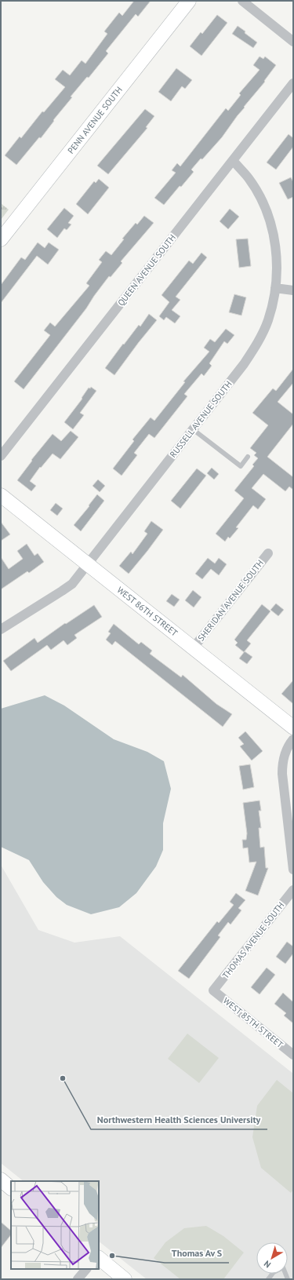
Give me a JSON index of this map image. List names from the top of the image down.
{
  "streets": {
    "street": [
      "PENN AVENUE SOUTH",
      "QUEEN AVENUE SOUTH",
      "RUSSELL AVENUE SOUTH",
      "SHERIDAN AVENUE SOUTH",
      "WEST 86TH STREET",
      "THOMAS AVENUE SOUTH",
      "WEST 85TH STREET"
    ]
  },
  "crossings": [
    ["QUEEN AVENUE SOUTH", "RUSSELL AVENUE SOUTH"],
    ["RUSSELL AVENUE SOUTH", "WEST 86TH STREET"],
    ["SHERIDAN AVENUE SOUTH", "WEST 86TH STREET"],
    ["THOMAS AVENUE SOUTH", "WEST 85TH STREET"]
  ],
  "places": ["Northwestern Health Sciences University", "Thomas Av S"],
  "north": "bottom left"
}
